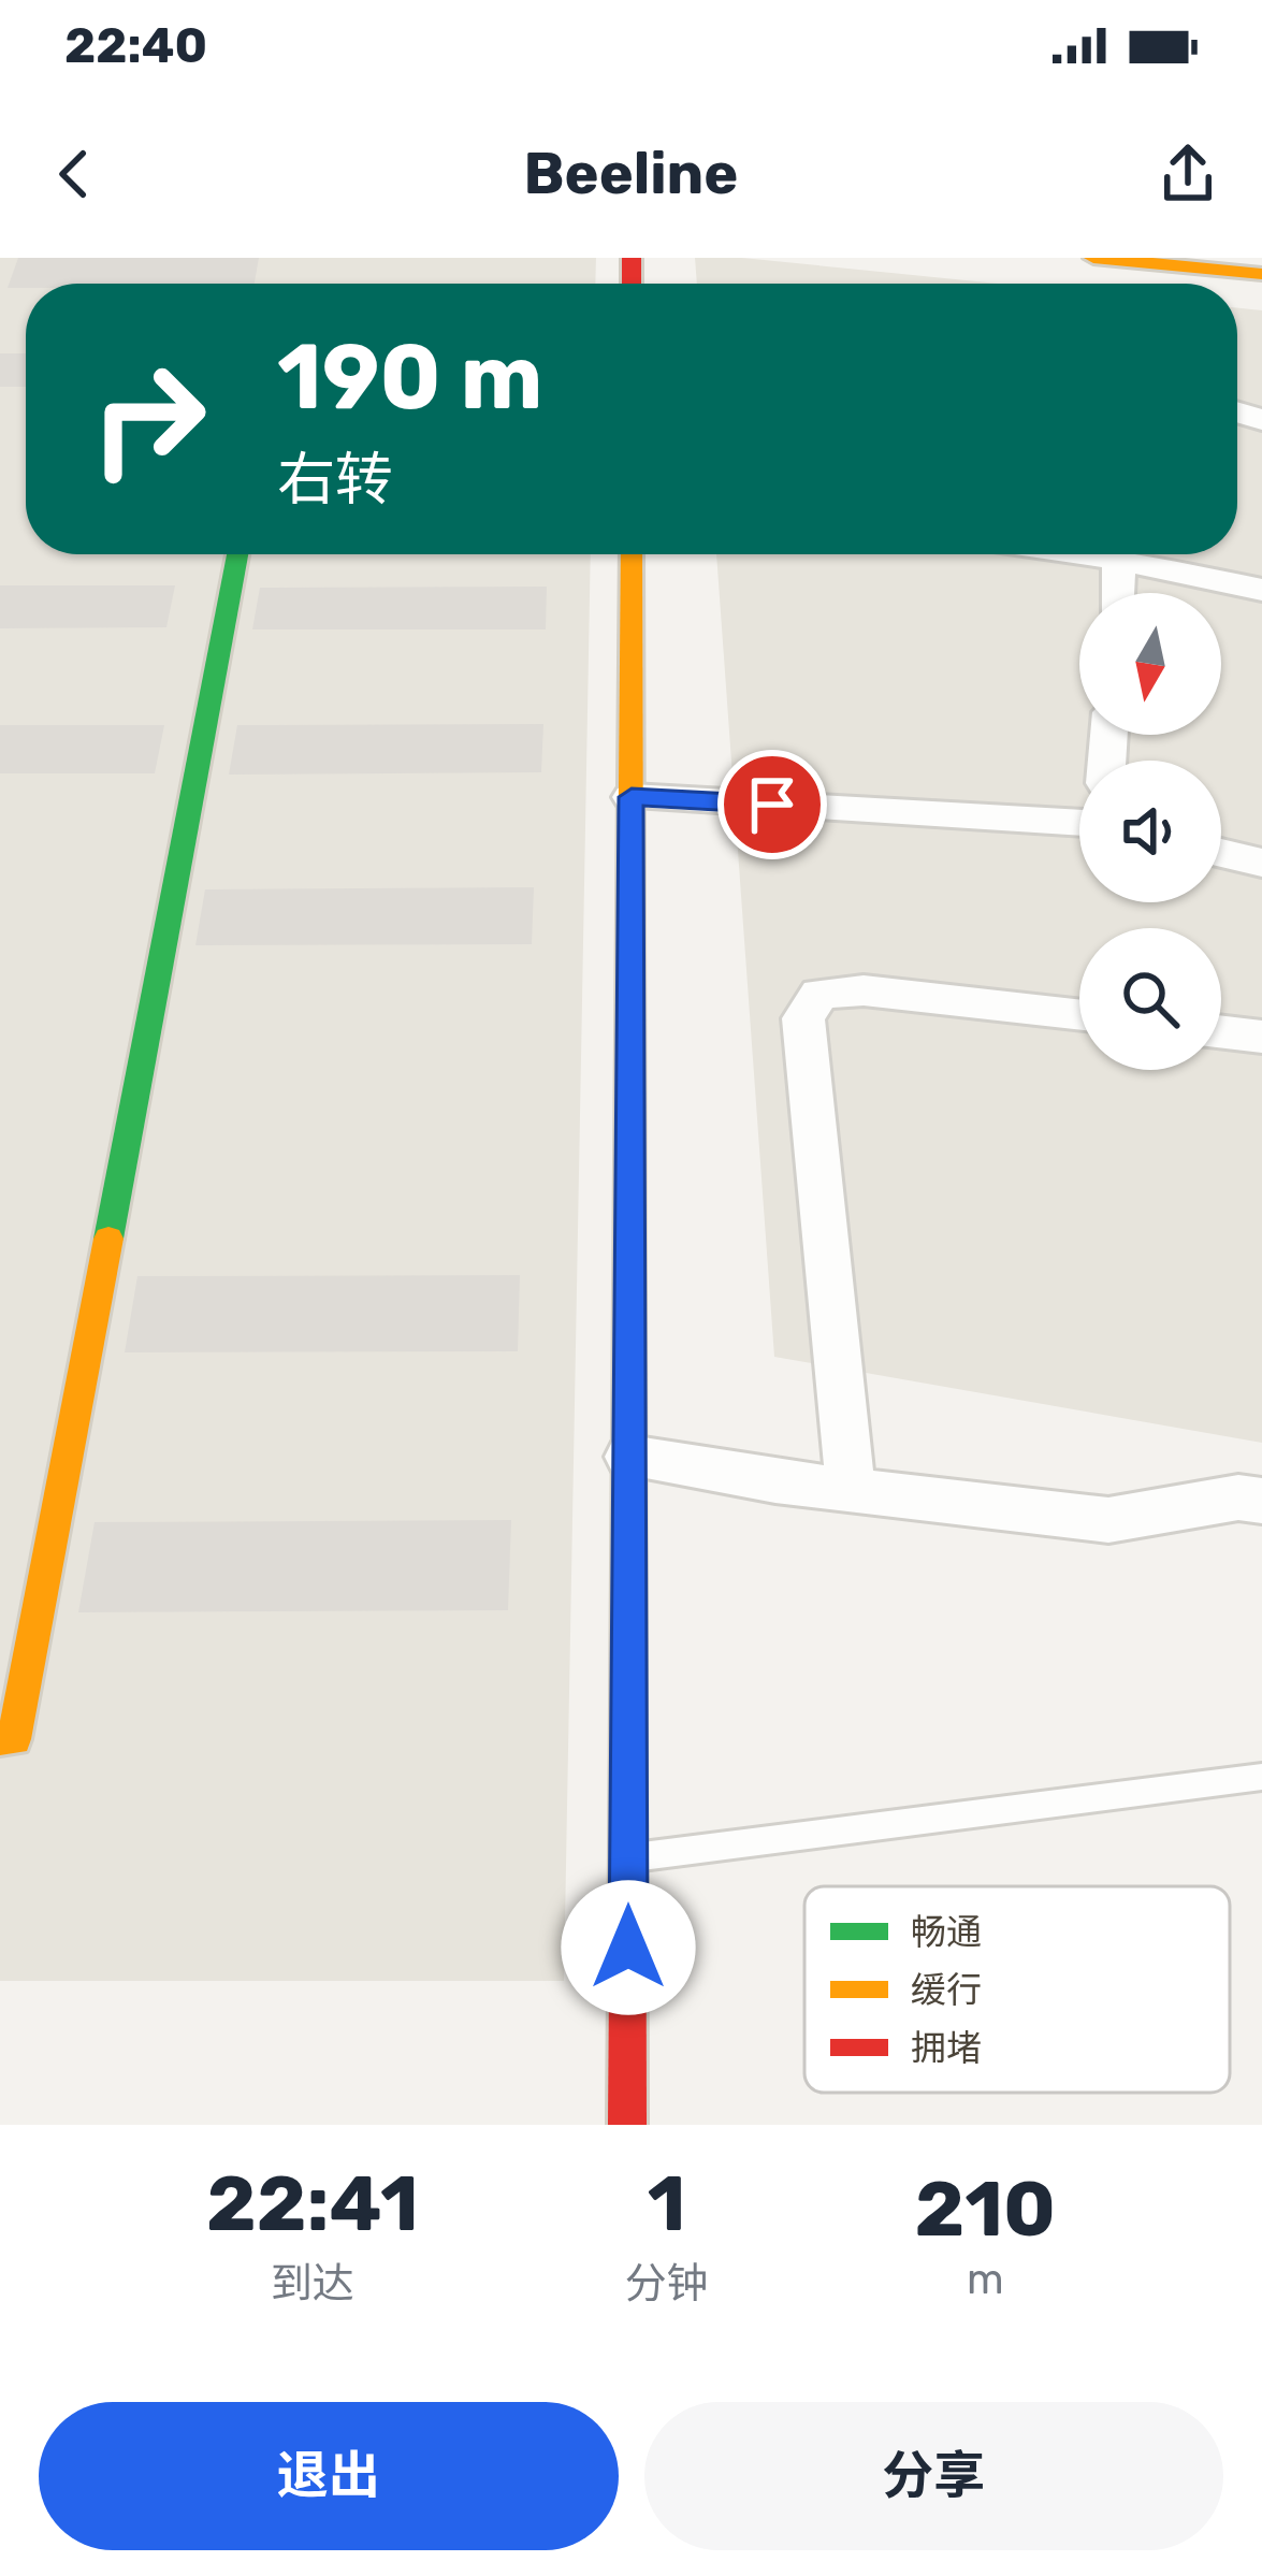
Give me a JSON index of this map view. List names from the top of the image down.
{
  "legend": ["畅通", "缓行", "拥堵"],
  "north": "bottom",
  "page": {
    "status": "22:40",
    "header": "Beeline",
    "turn": ["190 m", "右转"],
    "eta": [
      "22:41",
      "到达",
      "1",
      "分钟",
      "210",
      "m"
    ],
    "buttons": ["退出", "分享"]
  }
}
